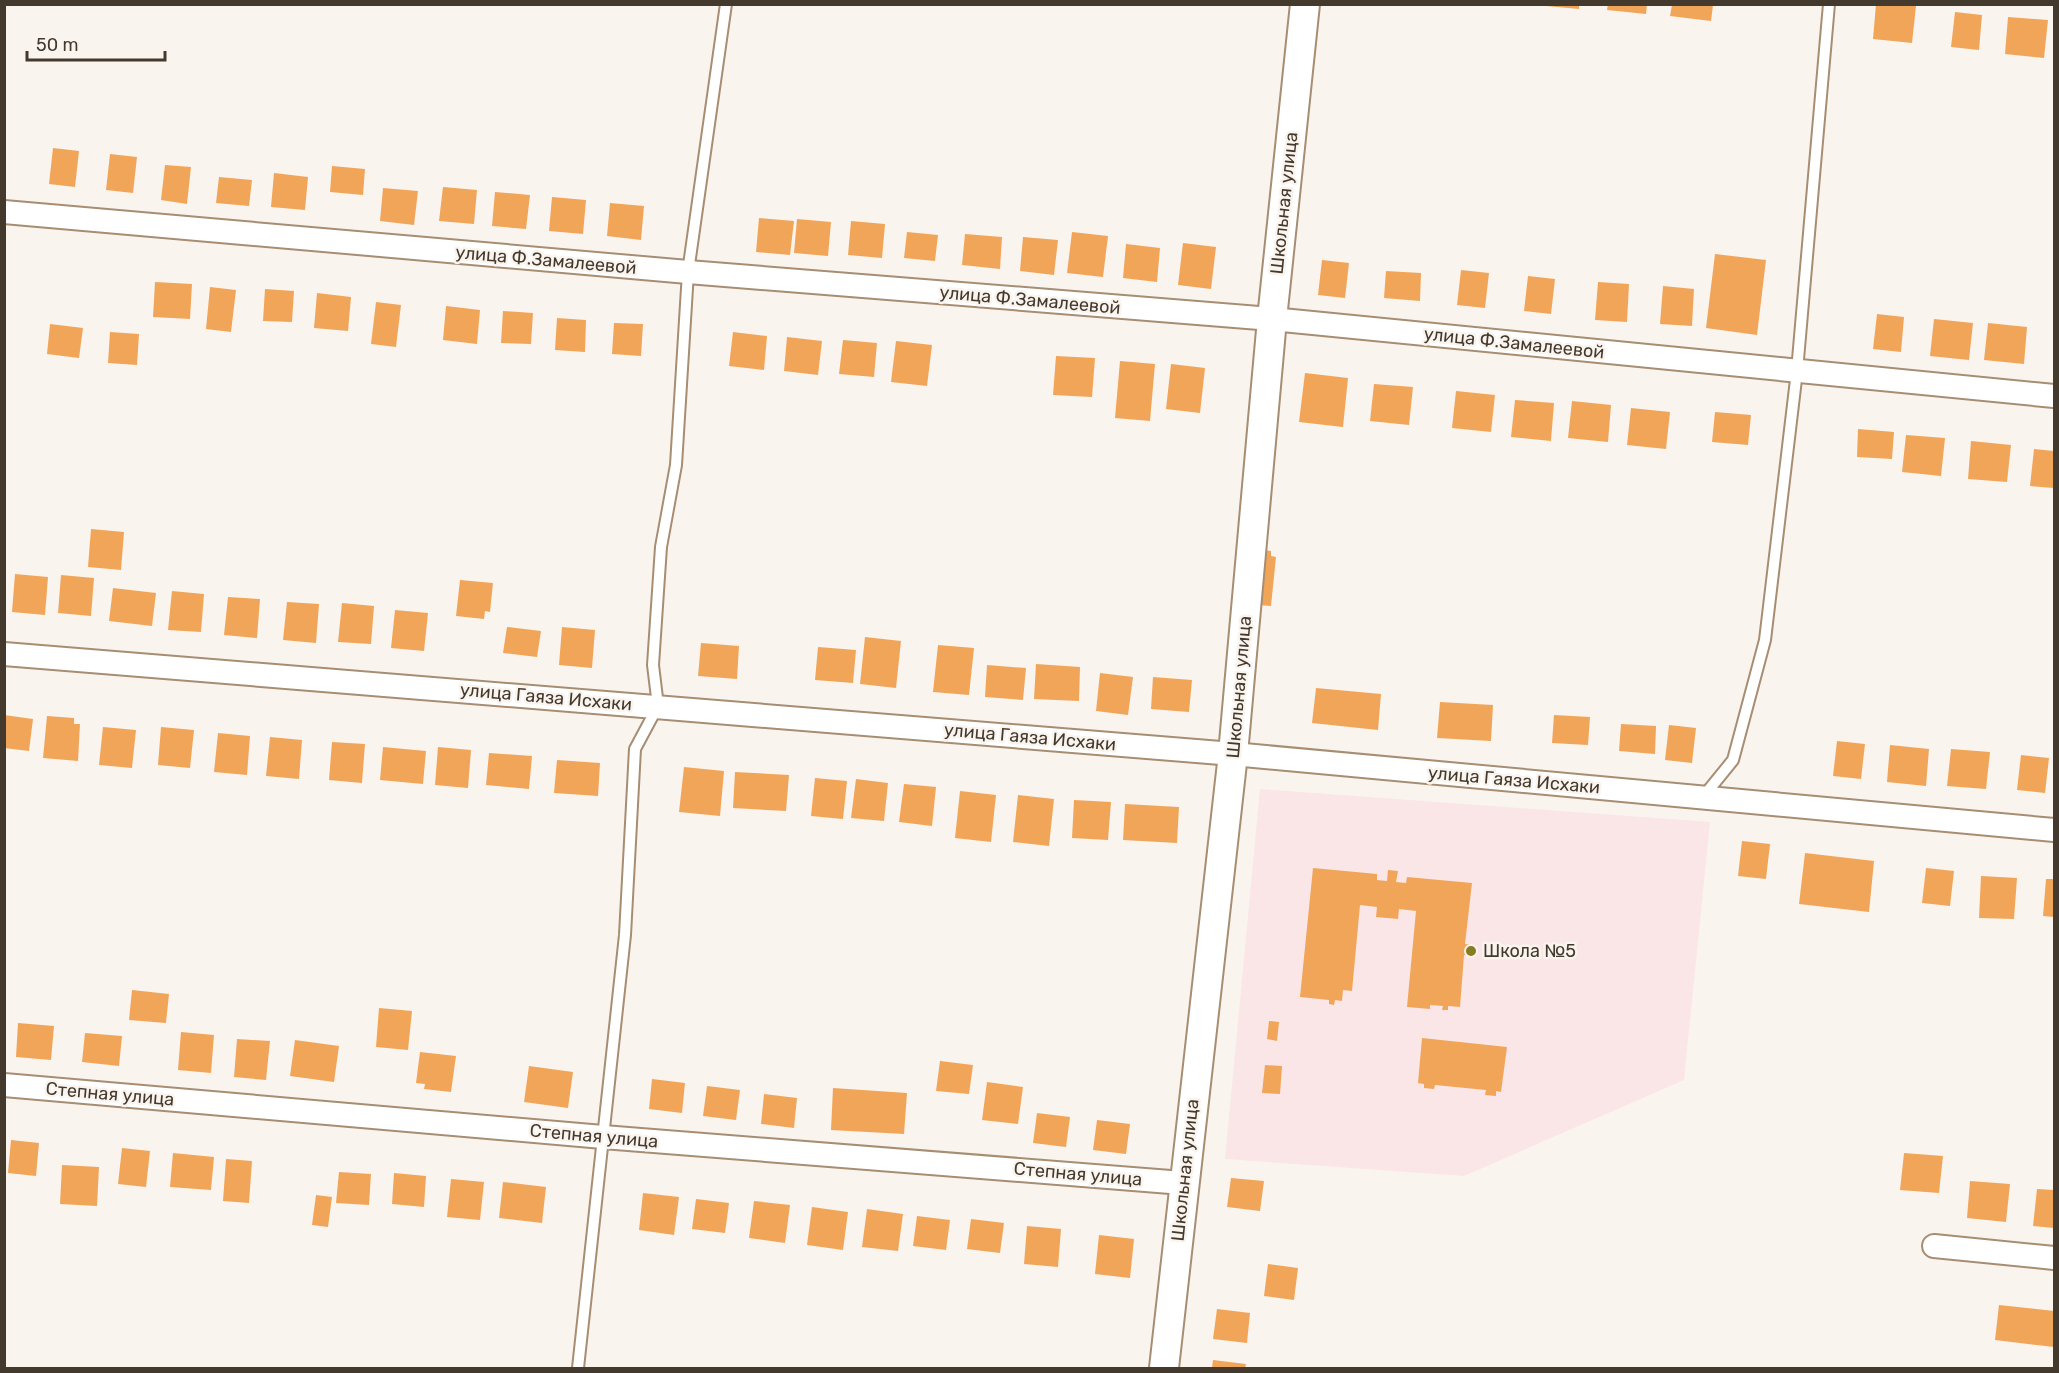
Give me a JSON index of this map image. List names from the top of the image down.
{
  "streets": {
    "street": [
      "Школьная улица",
      "улица Ф.Замалеевой",
      "улица Гаяза Исхаки",
      "Степная улица"
    ]
  },
  "crossings": [
    ["Школьная улица", "улица Ф.Замалеевой"],
    ["Школьная улица", "улица Гаяза Исхаки"],
    ["Школьная улица", "Степная улица"]
  ],
  "places": ["Школа №5"],
  "scale_bar": "50 m"
}
